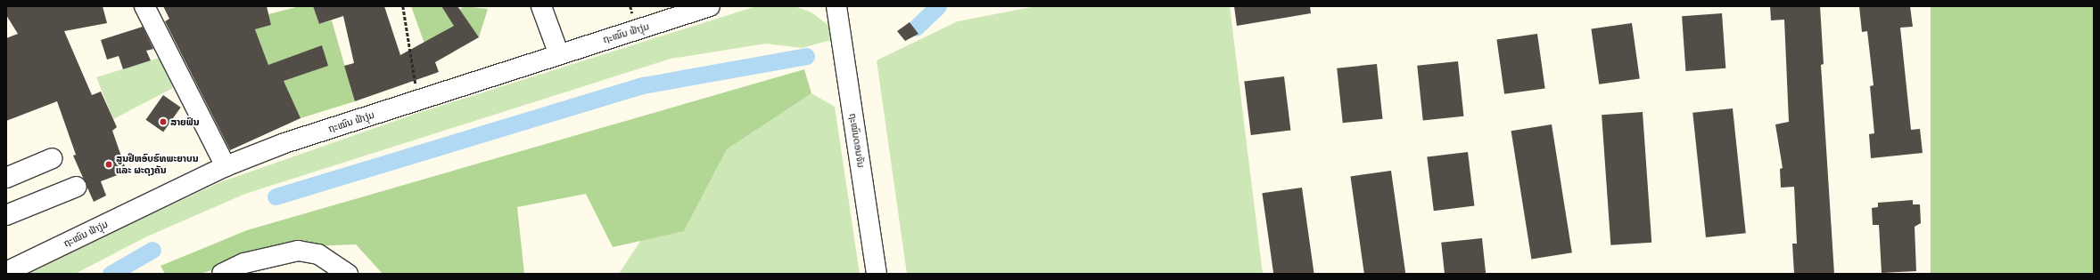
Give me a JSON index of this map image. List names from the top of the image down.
{
  "streets": {
    "street": ["ຖະໝົນ ຟ້າງຸ່ມ", "ຖະໝົນດອນຈັນ"]
  },
  "places": ["ສາຍຟົນ", "ສູນຢຶຫອົບຮົທພະຍາບນ ແລະ ຜະດຸງຄັນ"]
}
